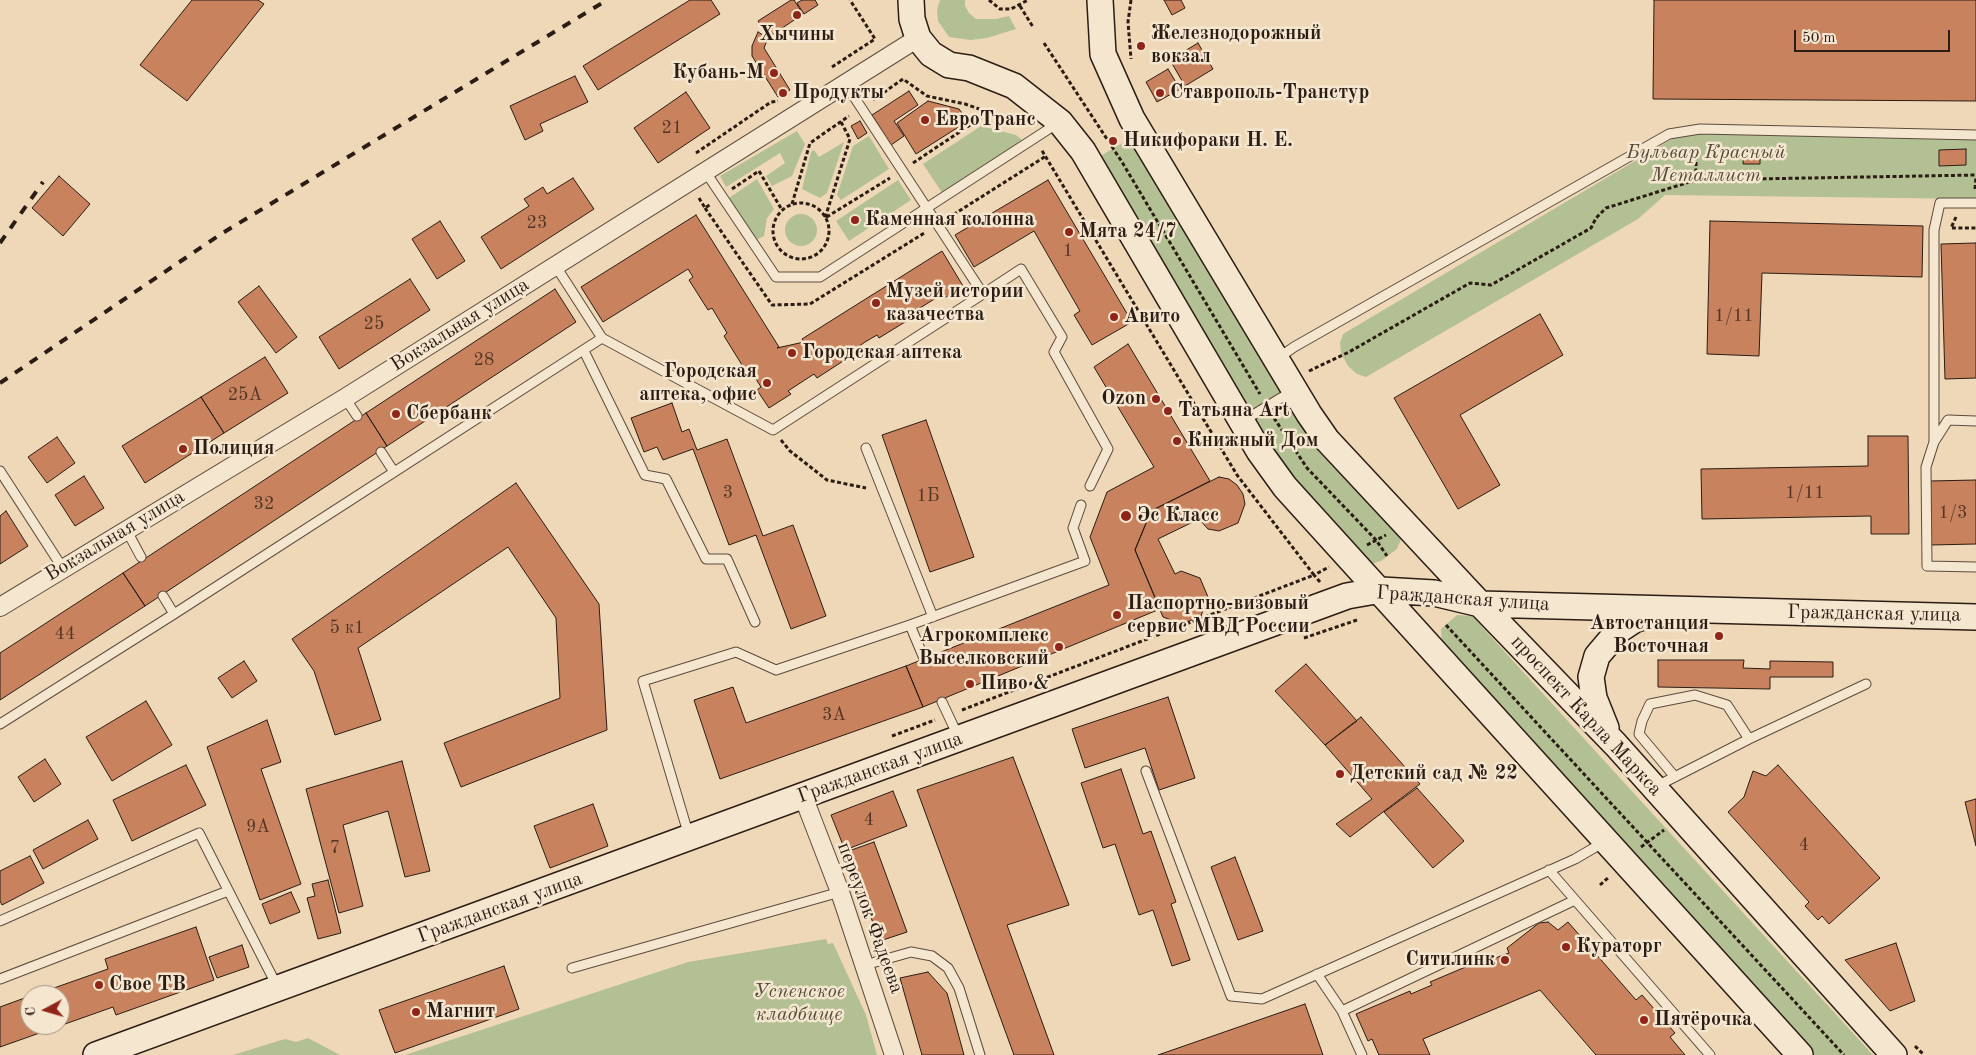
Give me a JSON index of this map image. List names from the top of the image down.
{
  "streets": {
    "main road": ["Гражданская улица", "проспект Карла Маркса"],
    "street": ["Вокзальная улица", "переулок Фадеева"]
  },
  "crossings": [
    ["Гражданская улица", "проспект Карла Маркса"],
    ["Гражданская улица", "переулок Фадеева"]
  ],
  "parks": ["Бульвар Красный Металлист", "Успенское кладбище"],
  "places": [
    "Хычины",
    "Железнодорожный вокзал",
    "Кубань-М",
    "Продукты",
    "Ставрополь-Транстур",
    "ЕвроТранс",
    "Никифораки Н. Е.",
    "Каменная колонна",
    "Мята 24/7",
    "Музей истории казачества",
    "Авито",
    "Городская аптека",
    "Городская аптека, офис",
    "Ozon",
    "Татьяна Art",
    "Сбербанк",
    "Книжный Дом",
    "Полиция",
    "Эс Класс",
    "Паспортно-визовый сервис МВД России",
    "Автостанция Восточная",
    "Агрокомплекс Выселковский",
    "Пиво &",
    "Детский сад № 22",
    "Кураторг",
    "Ситилинк",
    "Свое ТВ",
    "Магнит",
    "Пятёрочка"
  ],
  "house_numbers": [
    "21",
    "23",
    "1",
    "1/11",
    "25",
    "28",
    "25А",
    "3",
    "1/11",
    "1Б",
    "32",
    "1/3",
    "5 к1",
    "44",
    "3А",
    "4",
    "9А",
    "4",
    "7"
  ],
  "scale_bar": "50 m",
  "north": "left"
}
